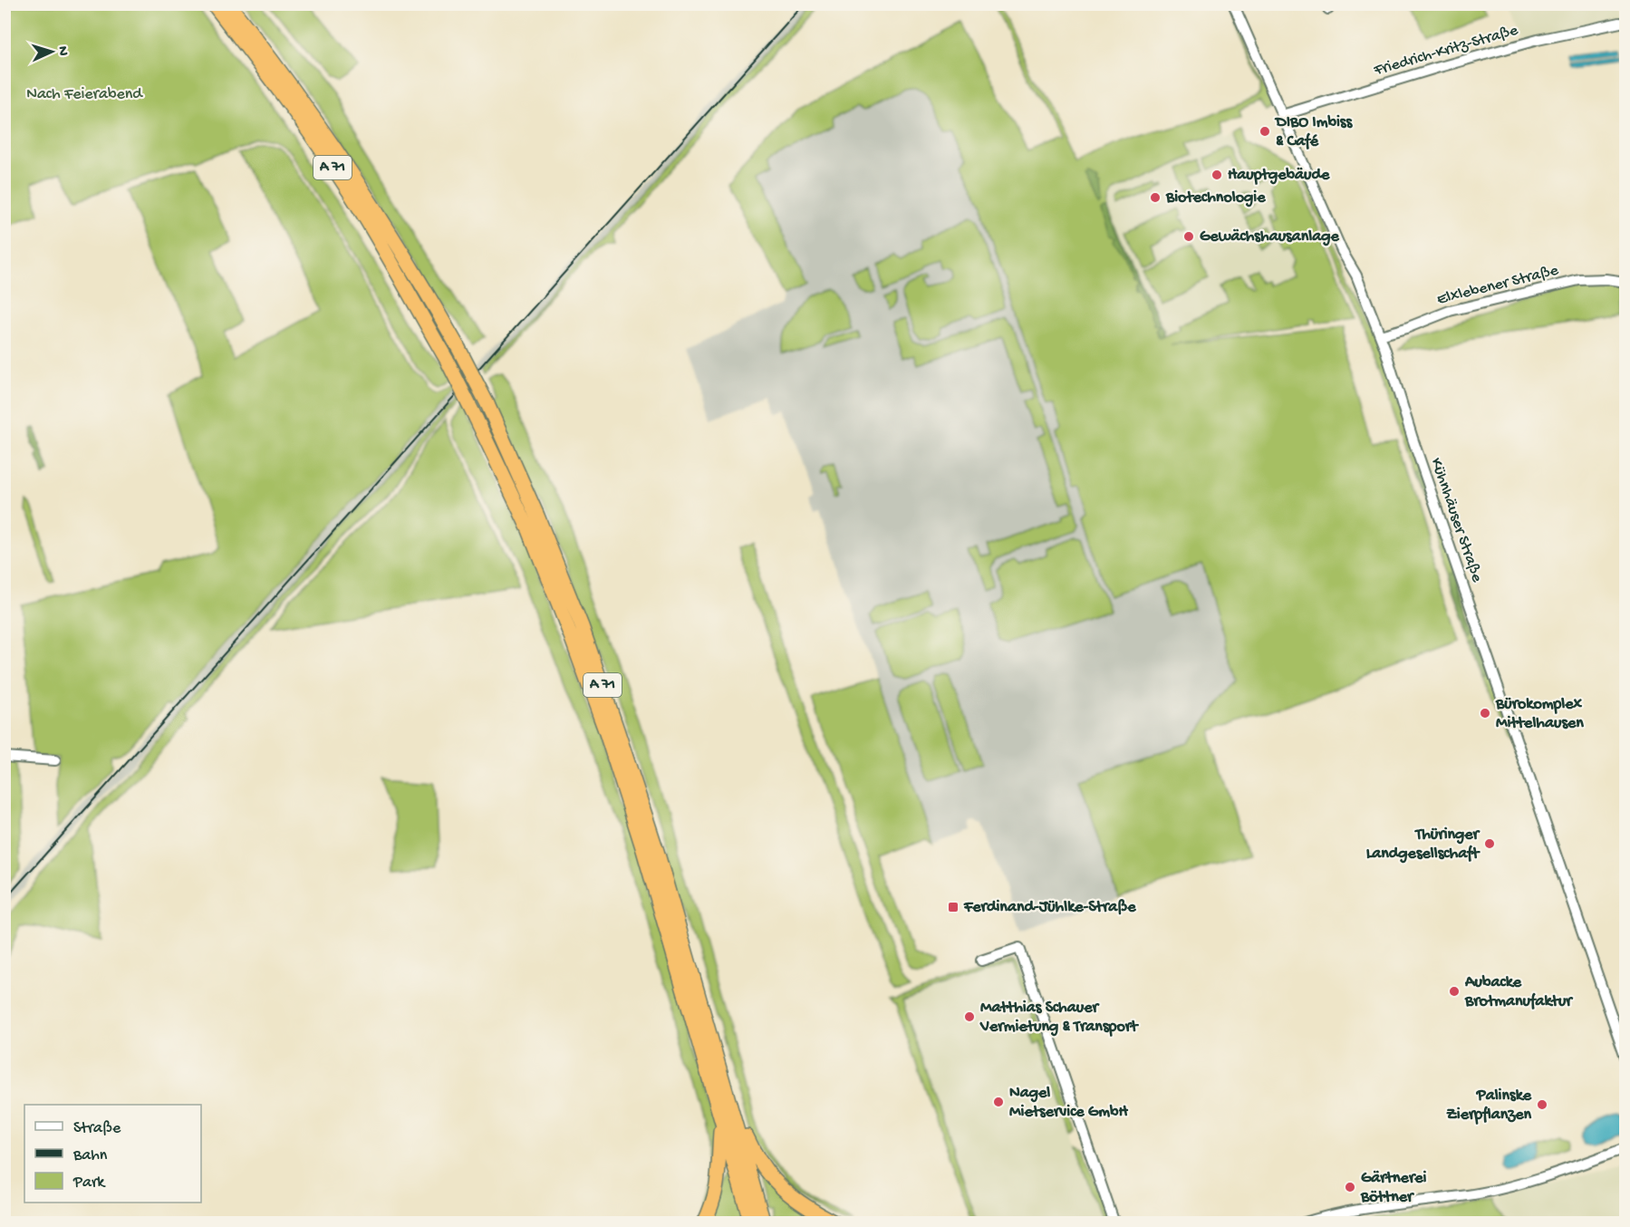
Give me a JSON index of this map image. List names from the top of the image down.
{
  "streets": {
    "highway": ["A 71"],
    "street": ["Friedrich-Kritz-Straße", "Elxlebener Straße", "Kühnhäuser Straße"]
  },
  "crossings": [
    ["Friedrich-Kritz-Straße", "Kühnhäuser Straße"],
    ["Elxlebener Straße", "Kühnhäuser Straße"]
  ],
  "parks": ["Nach Feierabend"],
  "places": {
    "other": [
      "DIBO Imbiss & Café",
      "Hauptgebäude",
      "Biotechnologie",
      "Gewächshausanlage",
      "Bürokomplex Mittelhausen",
      "Thüringer Landgesellschaft",
      "Aubacke Brotmanufaktur",
      "Matthias Schauer Vermietung & Transport",
      "Nagel Mietservice GmbH",
      "Palinske Zierpflanzen",
      "Gärtnerei Böttner"
    ],
    "transit": ["Ferdinand-Jühlke-Straße"]
  },
  "legend": ["Straße", "Bahn", "Park"],
  "north": "right"
}
